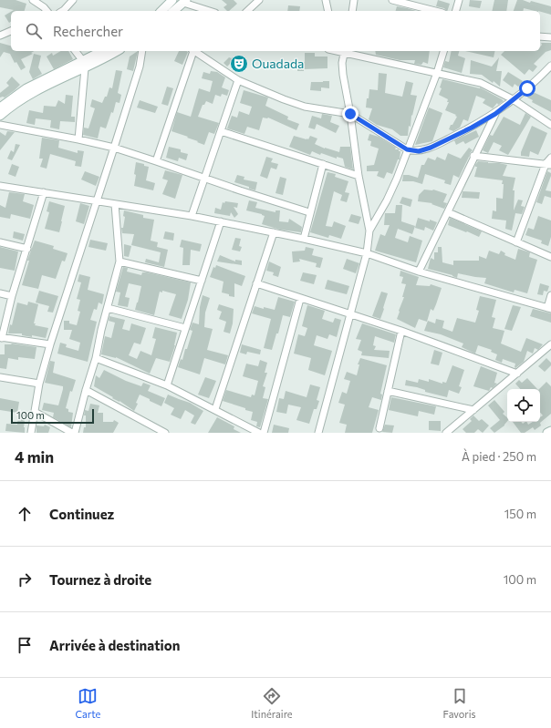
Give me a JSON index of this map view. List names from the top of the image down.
{
  "places": {
    "theatre": ["Ouadada"]
  },
  "scale_bar": "100 m",
  "page": {
    "search": "Rechercher",
    "scale": "100 m",
    "heading": ["4 min", "À pied · 250 m"],
    "list": [
      ["Continuez", "150 m"],
      ["Tournez à droite", "100 m"],
      "Arrivée à destination"
    ],
    "nav": ["Carte", "Itinéraire", "Favoris"]
  }
}
